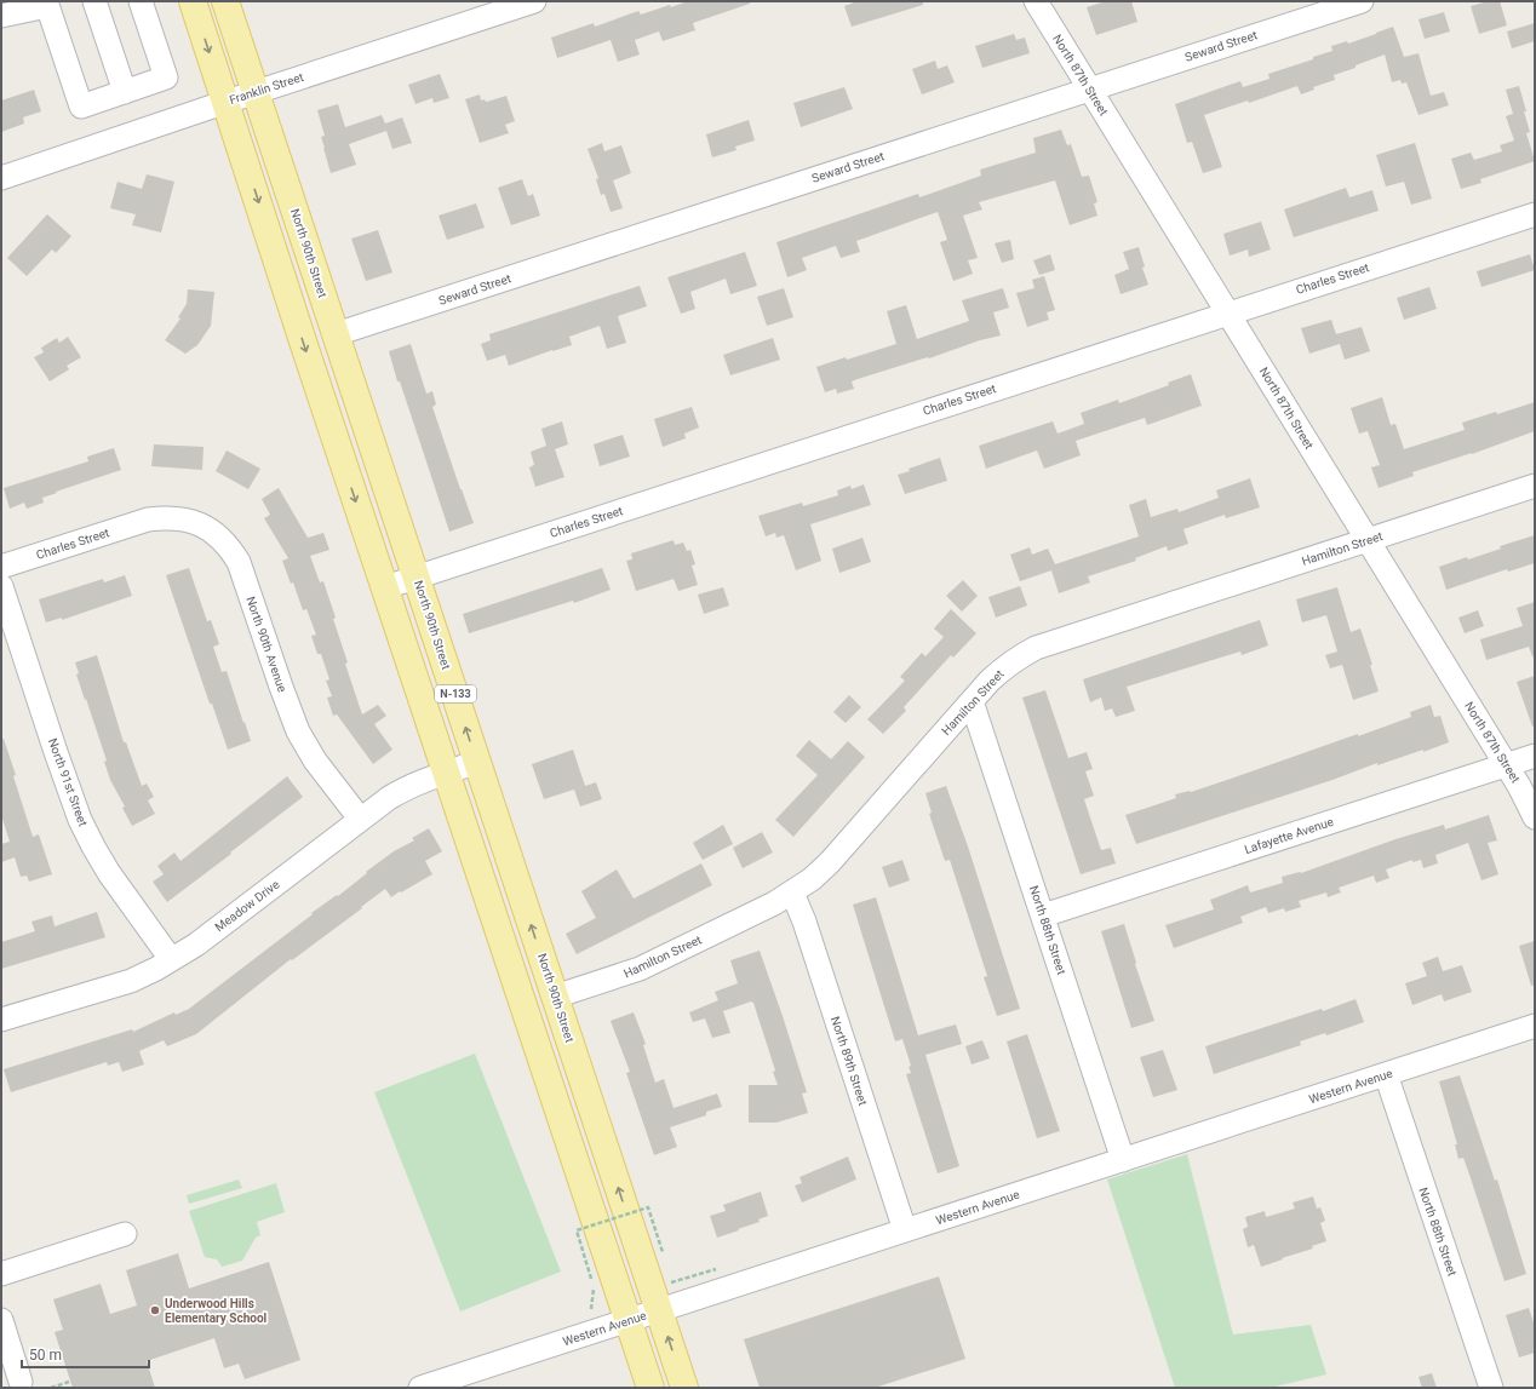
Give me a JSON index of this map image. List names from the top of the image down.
{
  "streets": {
    "main road": ["North 90th Street", "N-133"],
    "street": [
      "Seward Street",
      "North 87th Street",
      "Franklin Street",
      "Charles Street",
      "Hamilton Street",
      "North 90th Avenue",
      "North 91st Street",
      "Lafayette Avenue",
      "Meadow Drive",
      "North 88th Street",
      "North 89th Street",
      "Western Avenue"
    ]
  },
  "crossings": [
    ["Seward Street", "North 87th Street"],
    ["Seward Street", "North 90th Street"],
    ["North 87th Street", "Charles Street"],
    ["North 87th Street", "Hamilton Street"],
    ["North 87th Street", "Lafayette Avenue"],
    ["Franklin Street", "North 90th Street"],
    ["Franklin Street", "N-133"],
    ["North 90th Street", "Charles Street"],
    ["North 90th Street", "Hamilton Street"],
    ["North 90th Street", "Meadow Drive"],
    ["North 90th Street", "Western Avenue"],
    ["Charles Street", "North 90th Avenue"],
    ["Charles Street", "N-133"],
    ["Hamilton Street", "North 88th Street"],
    ["Hamilton Street", "North 89th Street"],
    ["North 90th Avenue", "Meadow Drive"],
    ["N-133", "Meadow Drive"],
    ["N-133", "Western Avenue"],
    ["North 91st Street", "Meadow Drive"],
    ["Lafayette Avenue", "North 88th Street"],
    ["North 88th Street", "Western Avenue"],
    ["North 89th Street", "Western Avenue"]
  ],
  "places": ["Underwood Hills Elementary School"],
  "scale_bar": "50 m"
}
